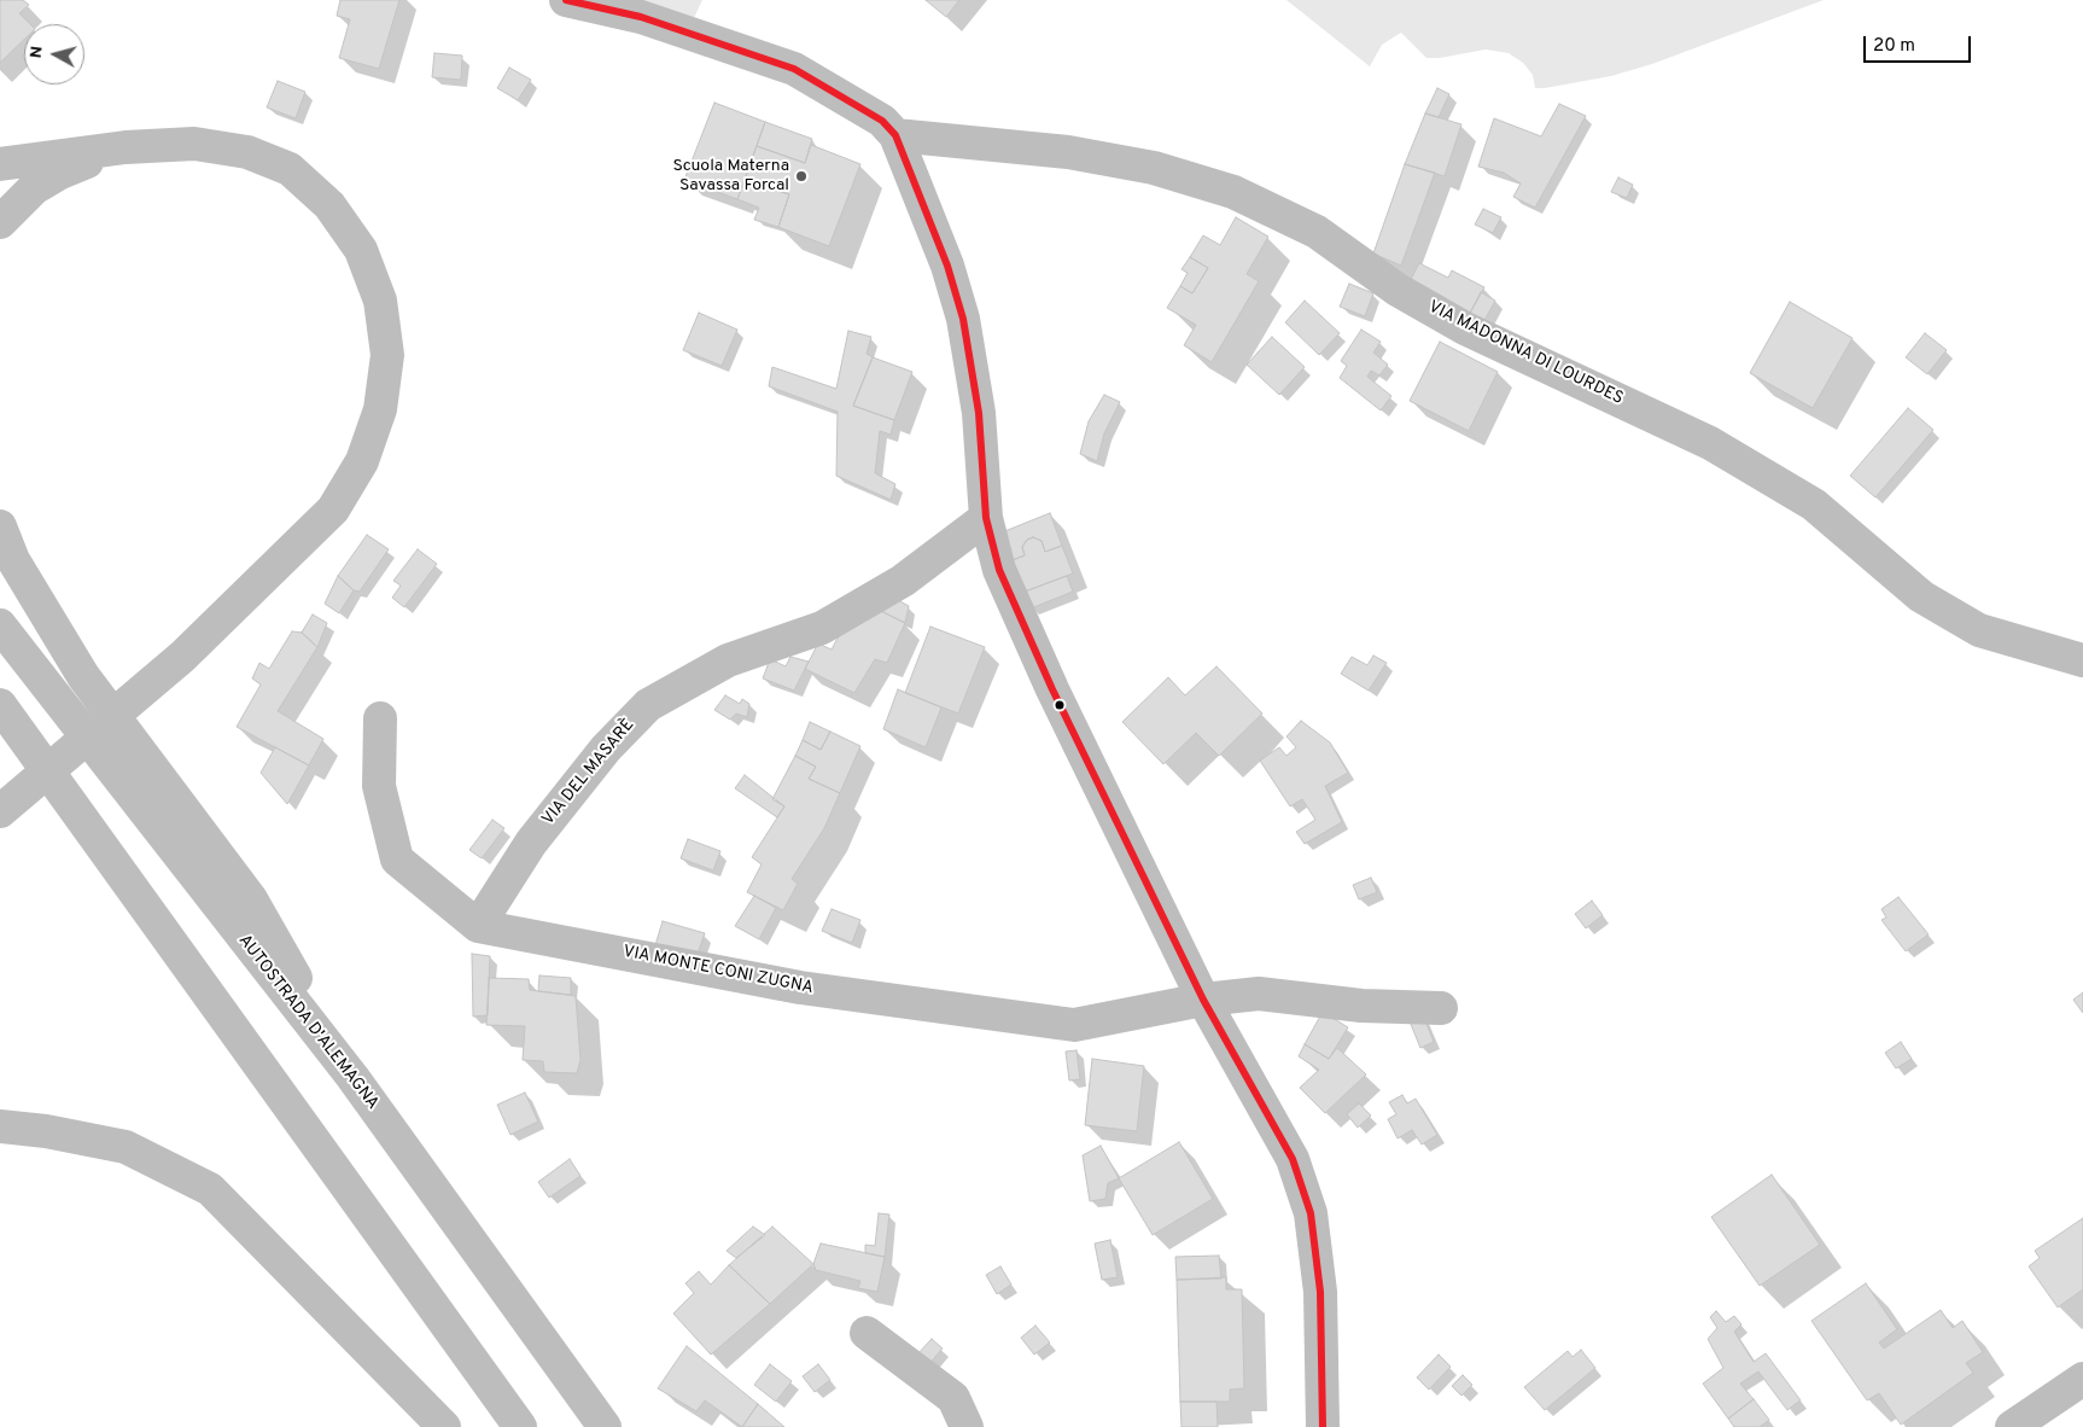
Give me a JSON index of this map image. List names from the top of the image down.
{
  "streets": {
    "main road": [
      "VIA MADONNA DI LOURDES",
      "VIA DEL MASARÈ",
      "VIA MONTE CONI ZUGNA",
      "AUTOSTRADA D'ALEMAGNA"
    ]
  },
  "crossings": [
    ["VIA DEL MASARÈ", "VIA MONTE CONI ZUGNA"]
  ],
  "places": ["Scuola Materna Savassa Forcal"],
  "scale_bar": "20 m",
  "north": "left"
}
